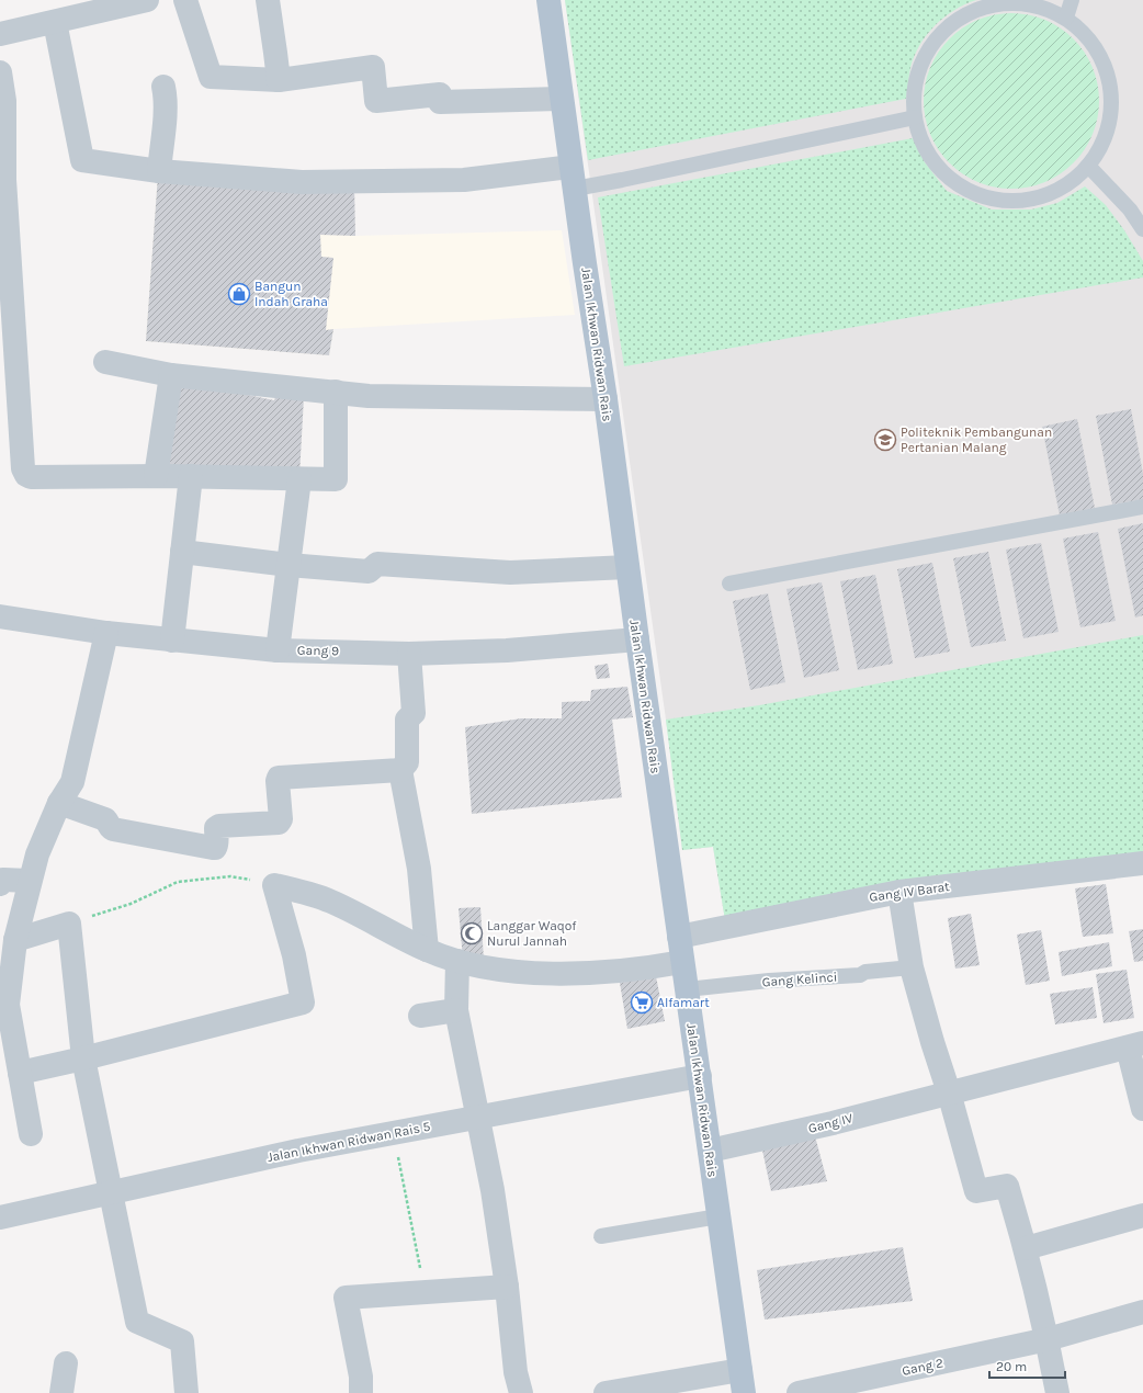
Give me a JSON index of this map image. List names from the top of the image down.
{
  "streets": {
    "main road": ["Jalan Ikhwan Ridwan Rais"],
    "street": [
      "Gang 9",
      "Gang IV Barat",
      "Gang IV",
      "Jalan Ikhwan Ridwan Rais 5",
      "Gang 2"
    ],
    "lane": ["Gang Kelinci"]
  },
  "crossings": [
    ["Jalan Ikhwan Ridwan Rais", "Gang 9"],
    ["Jalan Ikhwan Ridwan Rais", "Gang IV Barat"],
    ["Jalan Ikhwan Ridwan Rais", "Gang Kelinci"],
    ["Jalan Ikhwan Ridwan Rais", "Gang IV"],
    ["Jalan Ikhwan Ridwan Rais", "Jalan Ikhwan Ridwan Rais 5"]
  ],
  "places": {
    "shop": ["Bangun Indah Graha"],
    "school or university": ["Politeknik Pembangunan Pertanian Malang"],
    "mosque": ["Langgar Waqof Nurul Jannah"],
    "supermarket": ["Alfamart"]
  },
  "scale_bar": "20 m"
}
